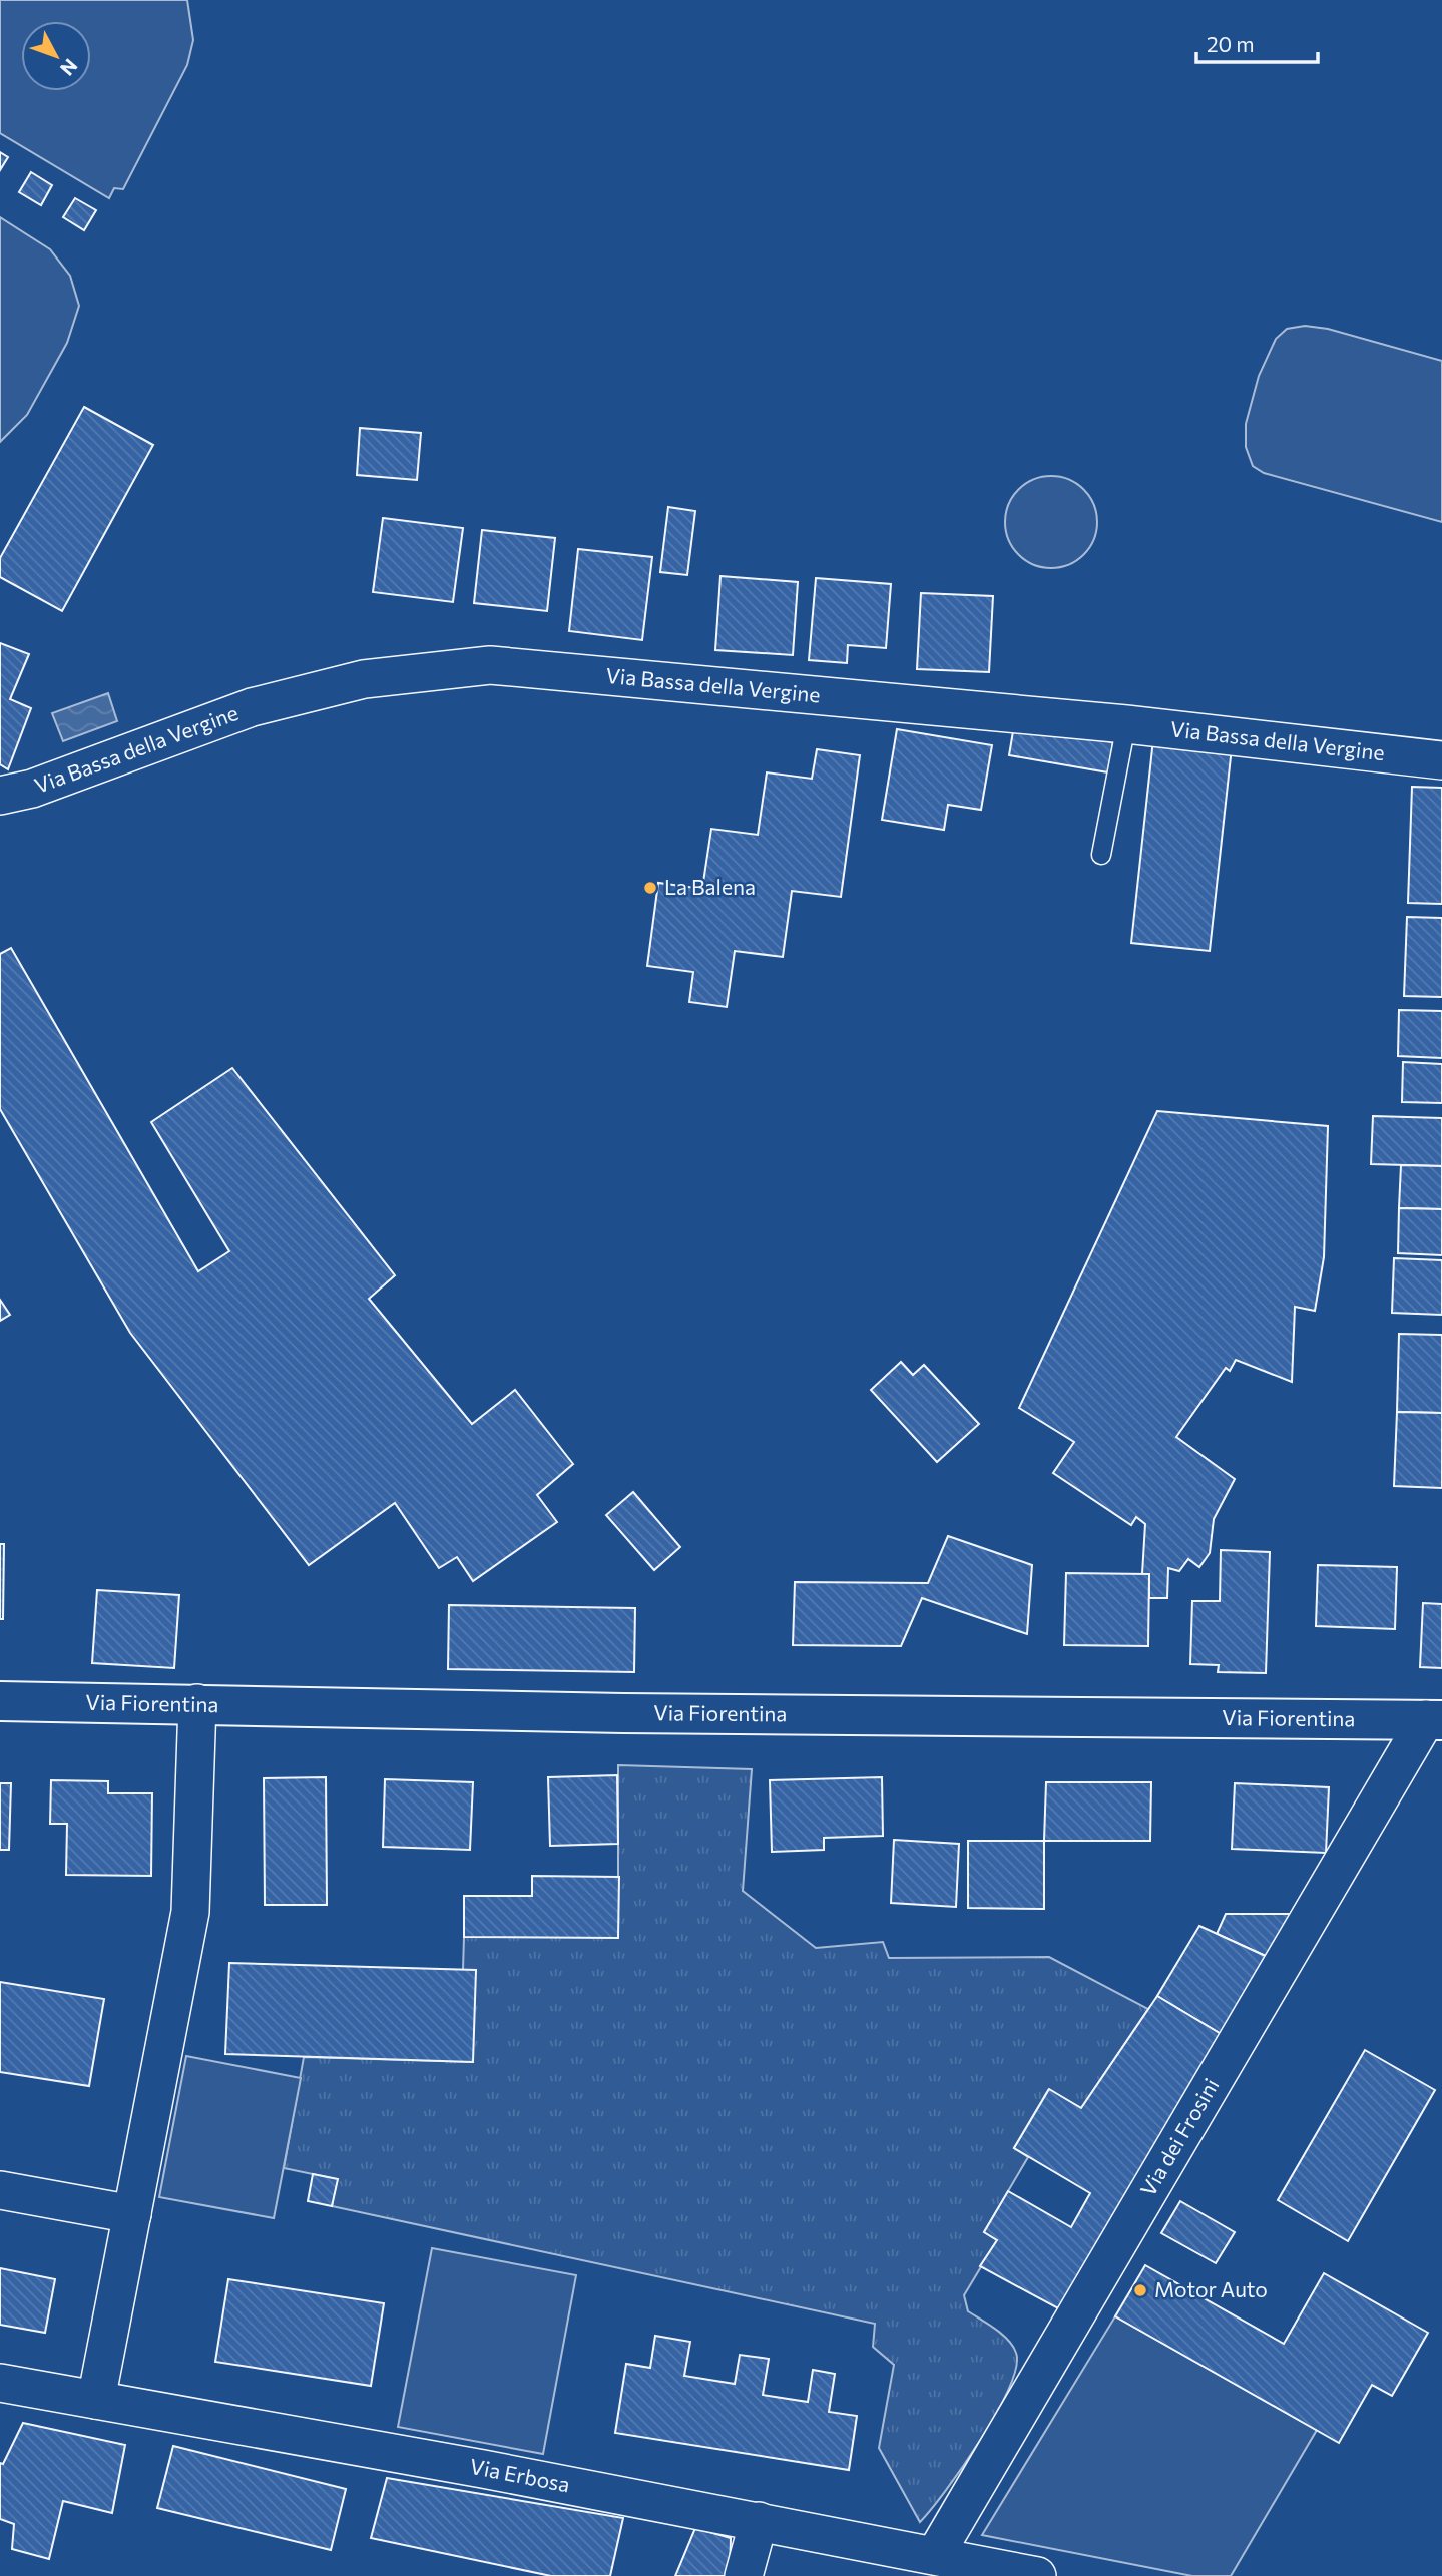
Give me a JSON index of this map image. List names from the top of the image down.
{
  "streets": {
    "street": [
      "Via Bassa della Vergine",
      "Via Fiorentina",
      "Via dei Frosini",
      "Via Erbosa"
    ]
  },
  "crossings": [
    ["Via Fiorentina", "Via dei Frosini"],
    ["Via dei Frosini", "Via Erbosa"]
  ],
  "places": ["La Balena", "Motor Auto"],
  "scale_bar": "20 m",
  "north": "bottom right"
}
